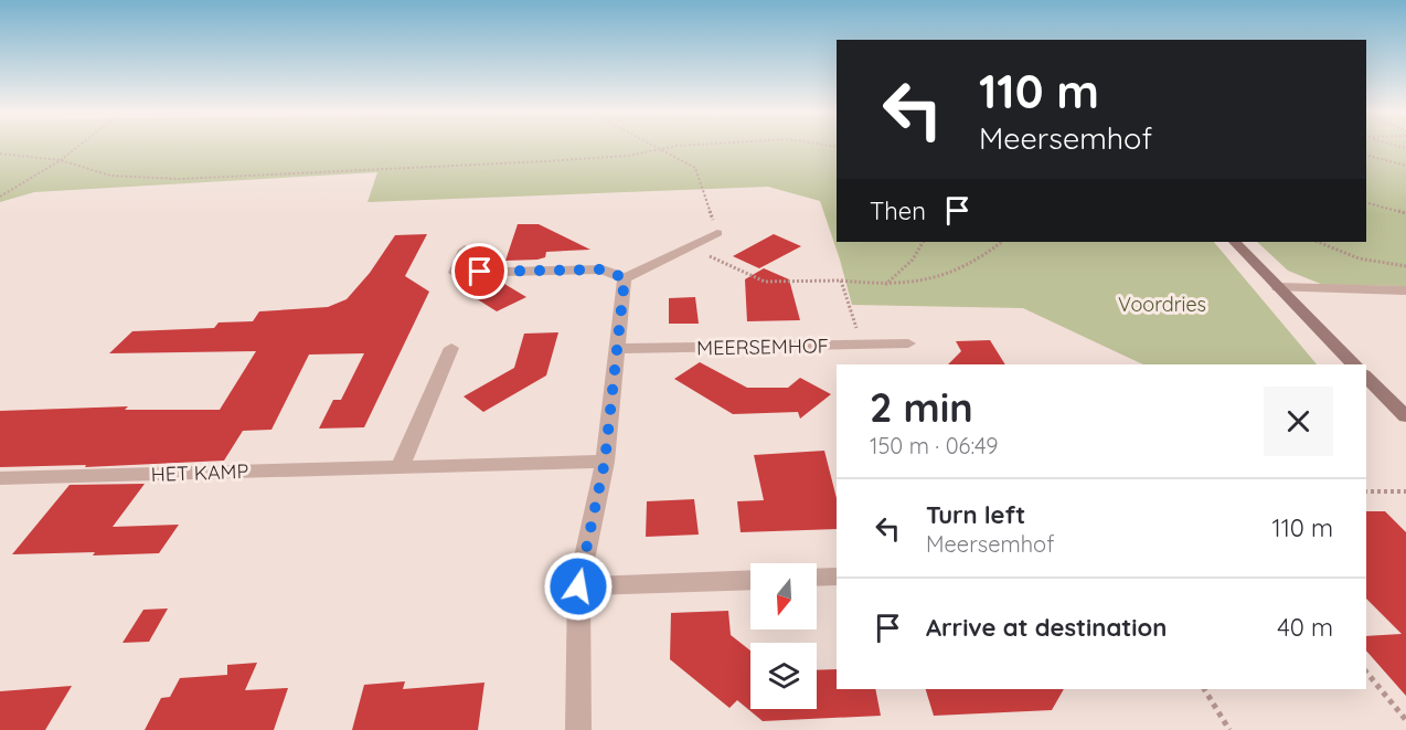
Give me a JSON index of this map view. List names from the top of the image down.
{
  "streets": {
    "street": ["MEERSEMHOF", "HET KAMP"]
  },
  "parks": ["Voordries"],
  "north": "bottom",
  "page": {
    "turn": ["110 m", "Meersemhof"],
    "then": "Then",
    "heading": ["2 min", "150 m · 06:49"],
    "list": [
      {
        "name": "Turn left",
        "note": "Meersemhof",
        "value": "110 m"
      },
      {
        "name": "Arrive at destination",
        "value": "40 m"
      }
    ]
  }
}
